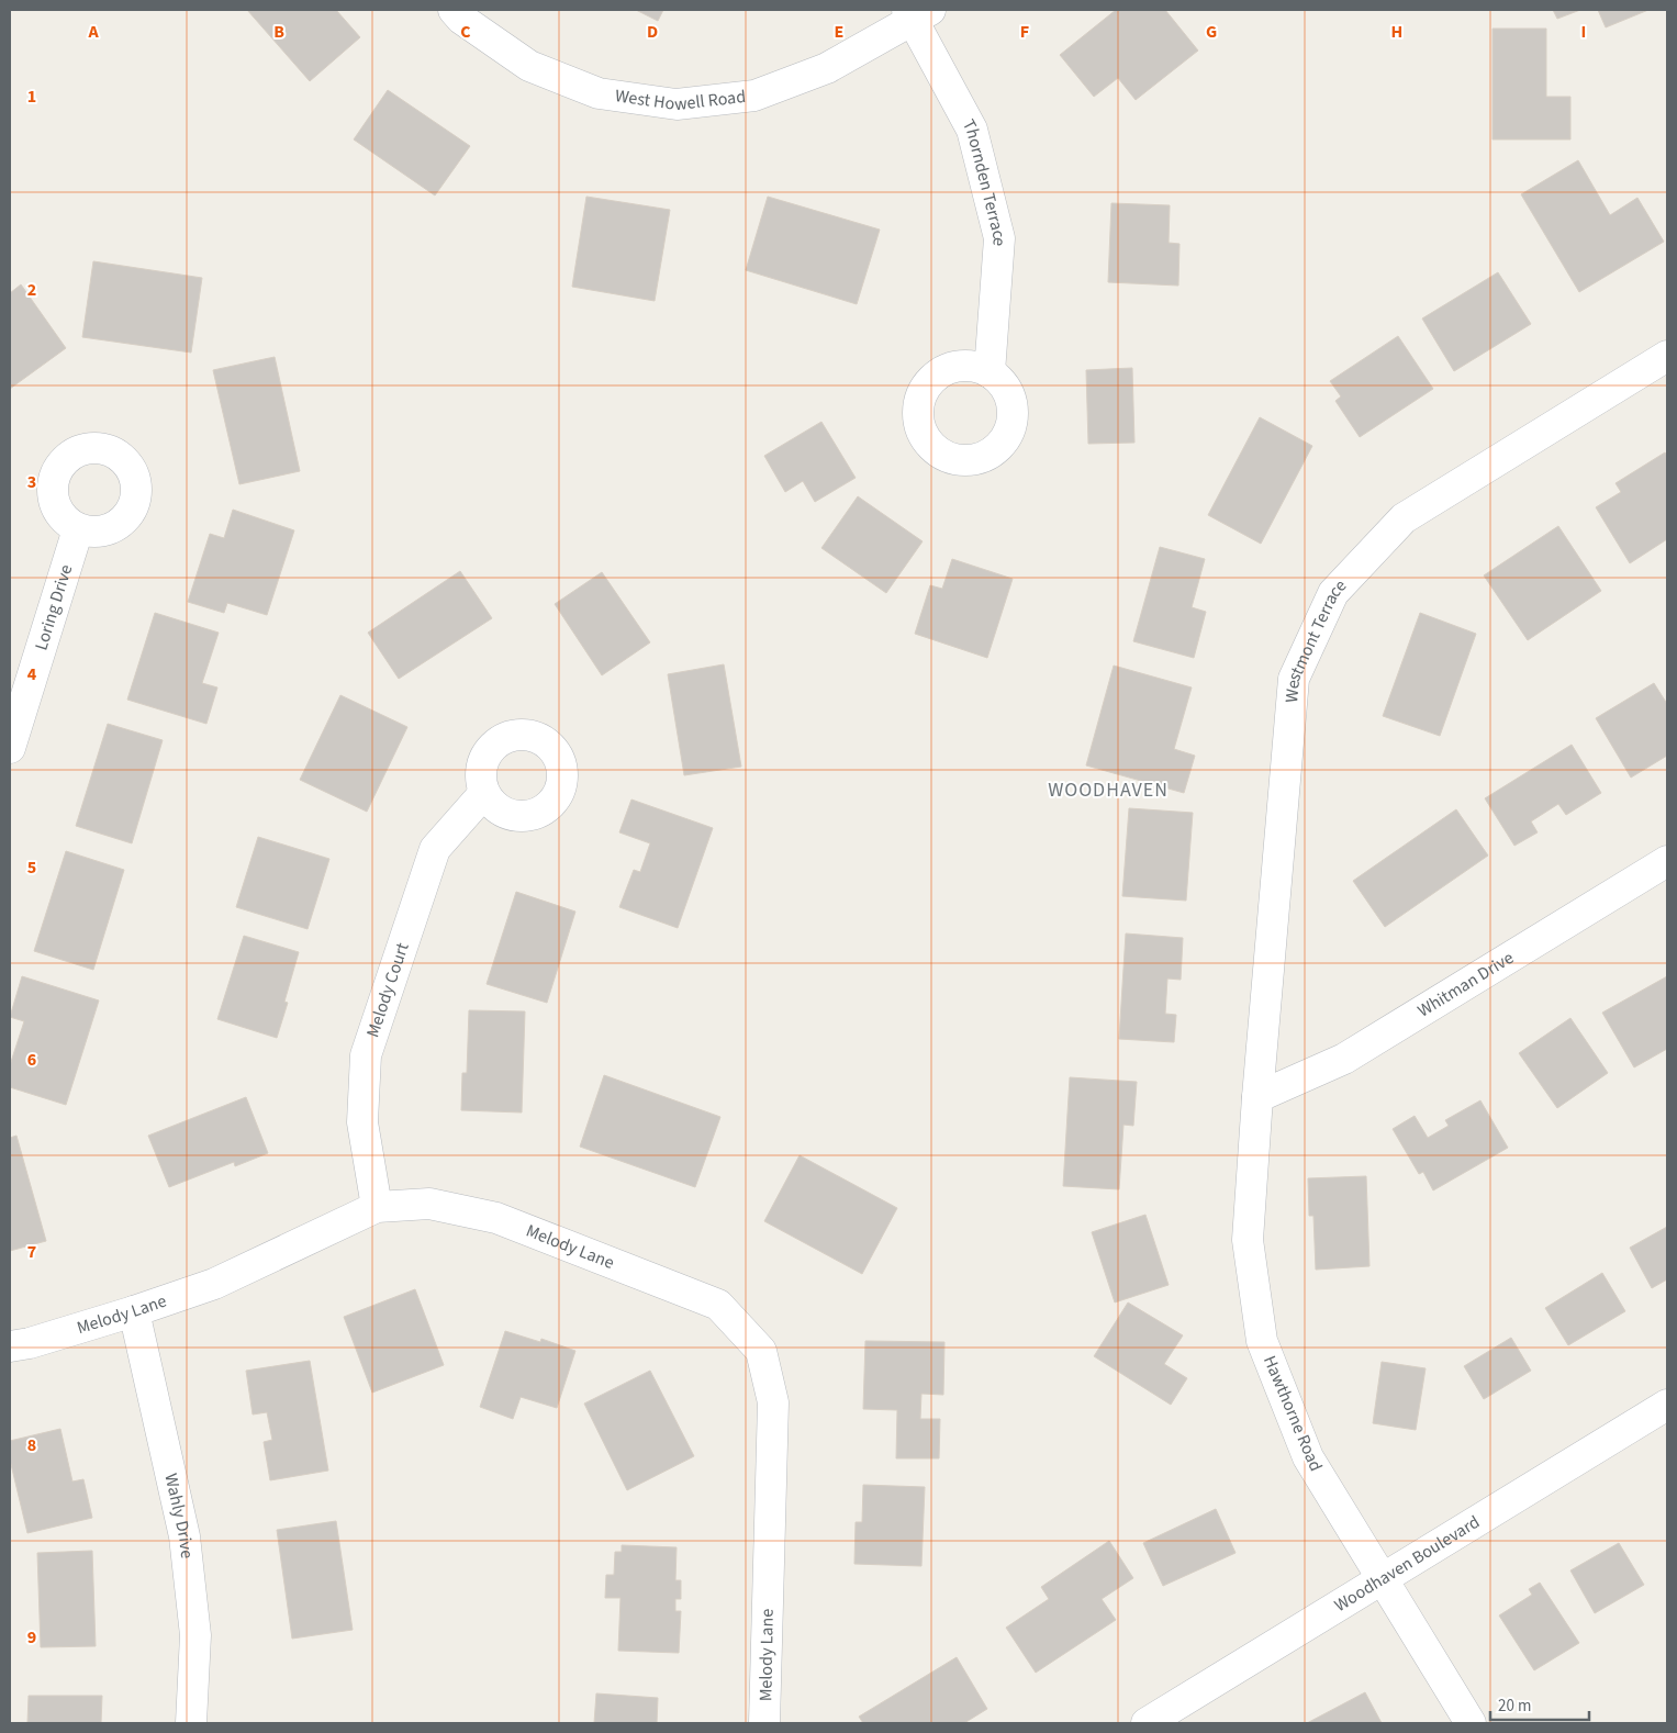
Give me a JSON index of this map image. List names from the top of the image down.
{
  "streets": {
    "street": [
      "West Howell Road",
      "Thornden Terrace",
      "Loring Drive",
      "Westmont Terrace",
      "Whitman Drive",
      "Melody Court",
      "Melody Lane",
      "Hawthorne Road",
      "Wahly Drive",
      "Woodhaven Boulevard"
    ]
  },
  "crossings": [
    ["West Howell Road", "Thornden Terrace"],
    ["Westmont Terrace", "Whitman Drive"],
    ["Westmont Terrace", "Hawthorne Road"],
    ["Whitman Drive", "Hawthorne Road"],
    ["Melody Court", "Melody Lane"],
    ["Melody Lane", "Wahly Drive"],
    ["Hawthorne Road", "Woodhaven Boulevard"]
  ],
  "districts": ["WOODHAVEN"],
  "scale_bar": "20 m",
  "grid": {
    "columns": [
      "A",
      "B",
      "C",
      "D",
      "E",
      "F",
      "G",
      "H",
      "I"
    ],
    "rows": [
      "1",
      "2",
      "3",
      "4",
      "5",
      "6",
      "7",
      "8",
      "9"
    ]
  }
}
